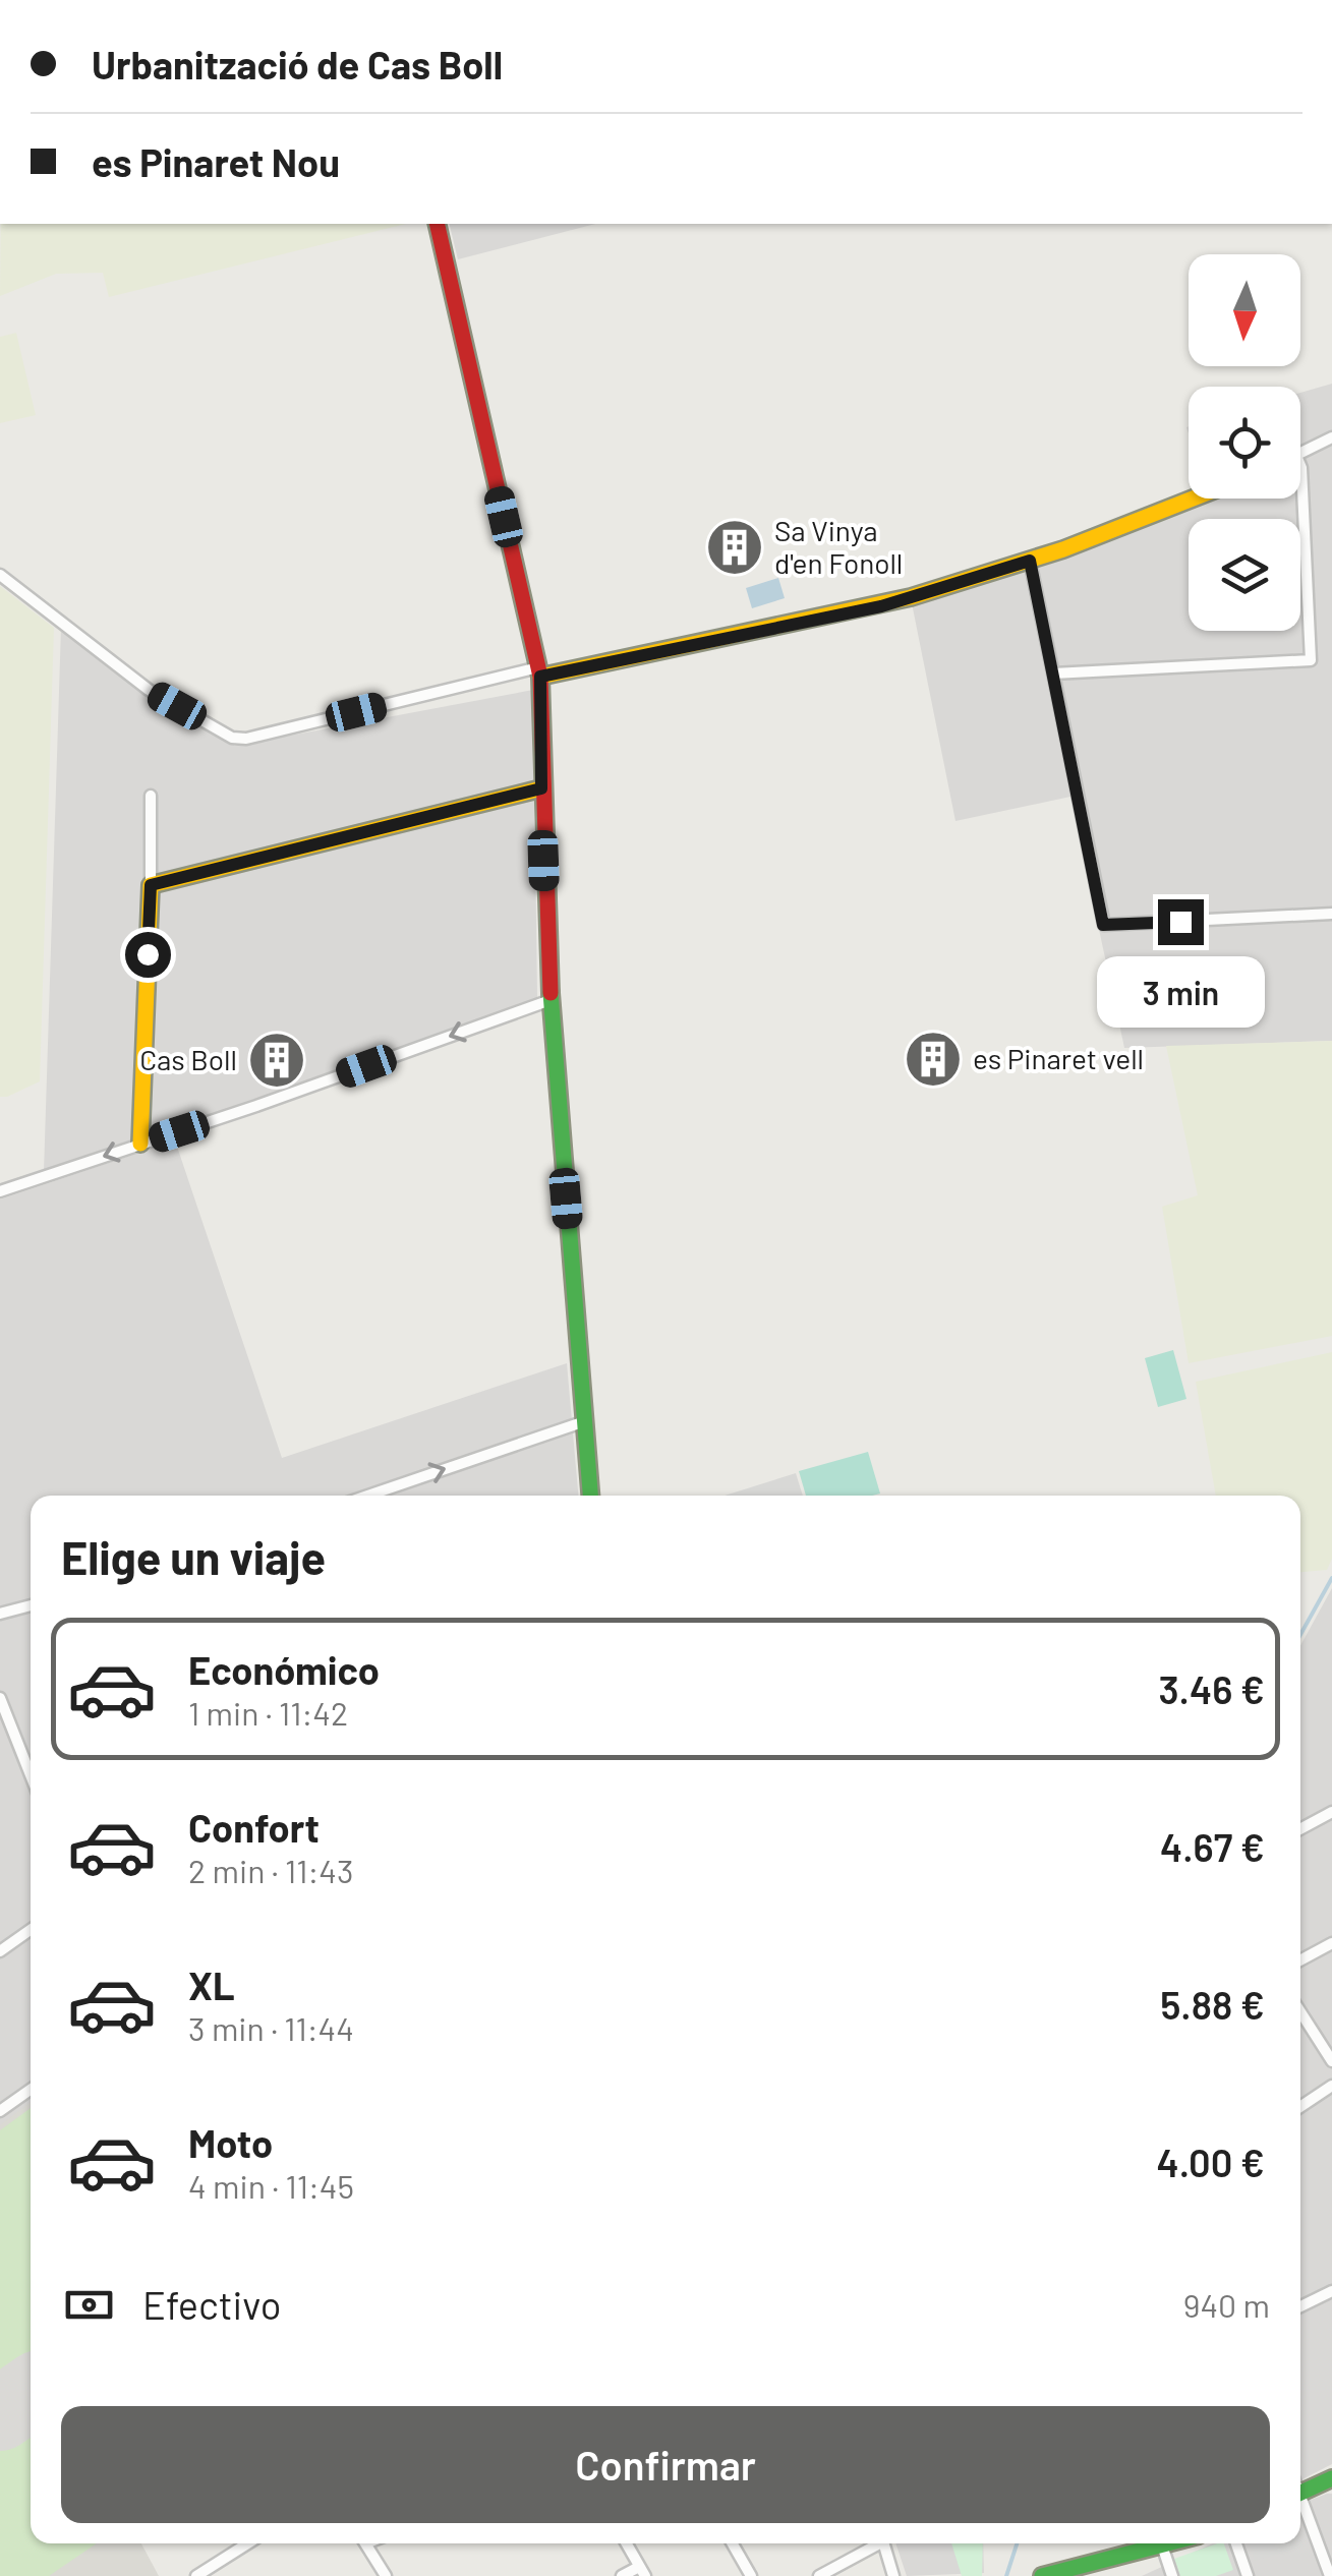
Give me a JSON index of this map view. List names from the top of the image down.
{
  "places": {
    "building": ["Sa Vinya d'en Fonoll", "es Pinaret vell", "Cas Boll"]
  },
  "north": "bottom",
  "page": {
    "banner": ["Urbanització de Cas Boll", "es Pinaret Nou"],
    "bubble": "3 min",
    "heading": "Elige un viaje",
    "list": [
      {
        "name": "Económico",
        "note": "1 min · 11:42",
        "value": "3.46 €"
      },
      {
        "name": "Confort",
        "note": "2 min · 11:43",
        "value": "4.67 €"
      },
      {
        "name": "XL",
        "note": "3 min · 11:44",
        "value": "5.88 €"
      },
      {
        "name": "Moto",
        "note": "4 min · 11:45",
        "value": "4.00 €"
      }
    ],
    "pay": ["Efectivo", "940 m"],
    "buttons": "Confirmar"
  }
}
